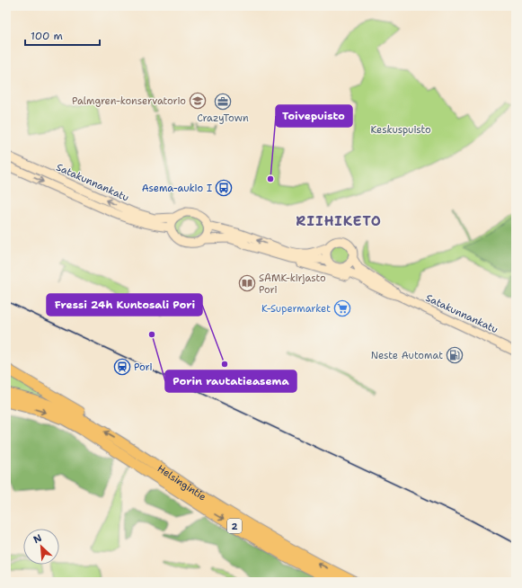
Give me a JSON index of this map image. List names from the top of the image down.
{
  "streets": {
    "highway": ["Helsingintie", "2"],
    "main road": ["Satakunnankatu"]
  },
  "districts": ["RIIHIKETO"],
  "parks": ["Keskuspuisto"],
  "places": {
    "school or university": ["Palmgren-konservatorio"],
    "office": ["CrazyTown"],
    "other": ["Toivepuisto", "Porin rautatieasema", "Fressi 24h Kuntosali Pori"],
    "bus stop": ["Asema-aukio I"],
    "library": ["SAMK-kirjasto Pori"],
    "supermarket": ["K-Supermarket"],
    "fuel station": ["Neste Automat"],
    "station": ["Pori"]
  },
  "scale_bar": "100 m",
  "north": "top left"
}
